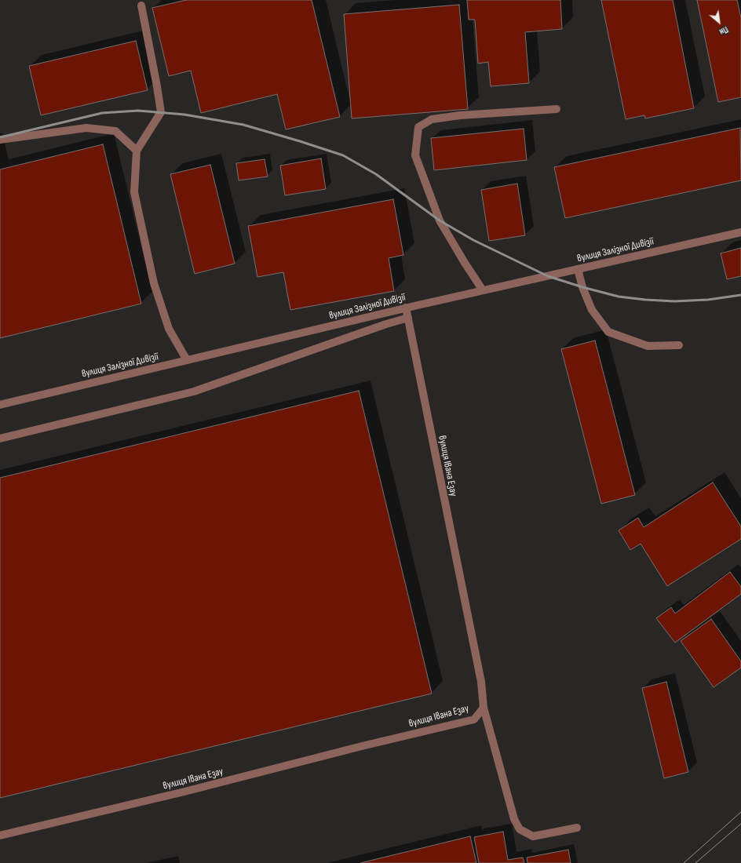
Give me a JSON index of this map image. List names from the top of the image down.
{
  "streets": {
    "street": ["вулиця Залізної Дивізії", "вулиця Івана Езау"]
  },
  "crossings": [
    ["вулиця Залізної Дивізії", "вулиця Івана Езау"]
  ],
  "north": "bottom right"
}
